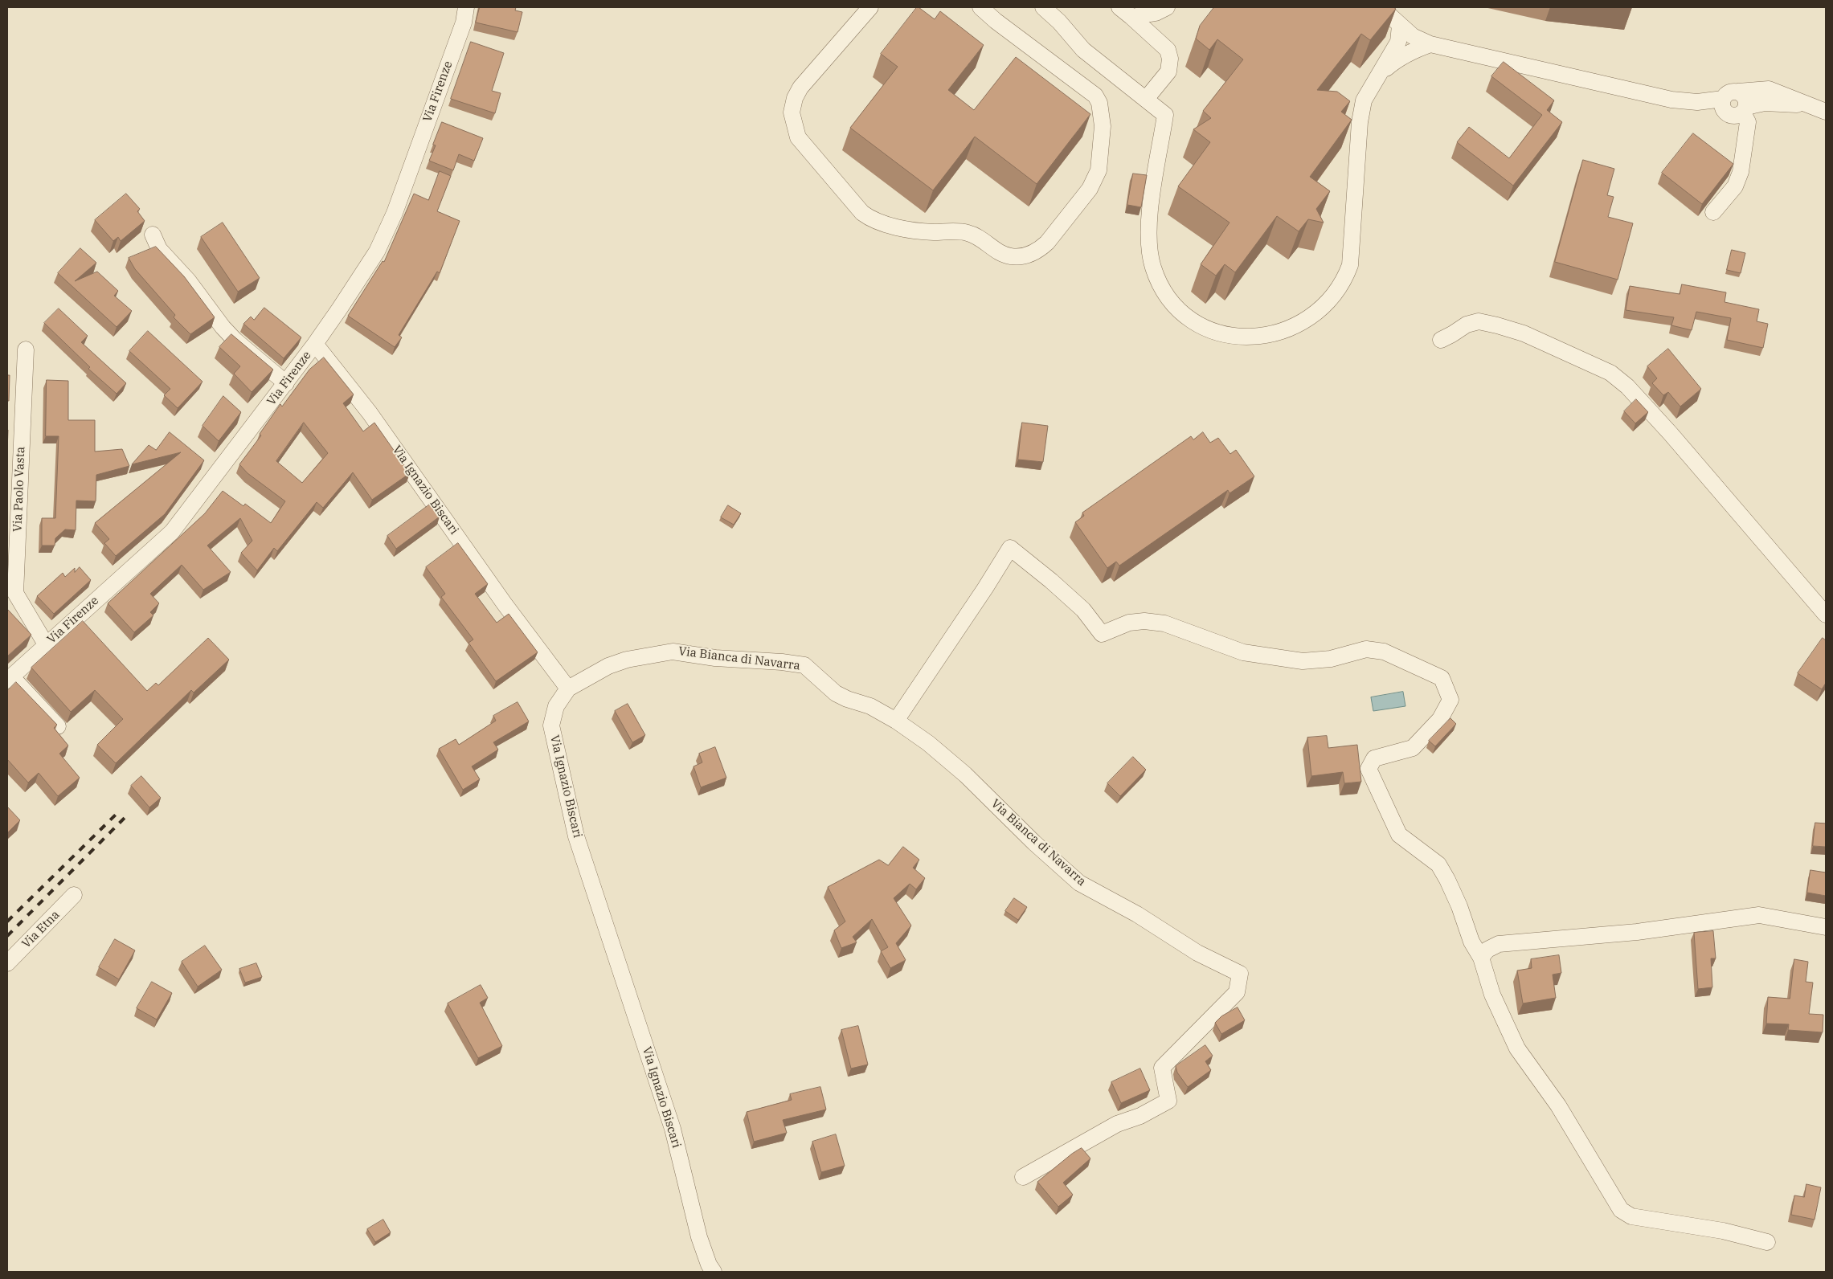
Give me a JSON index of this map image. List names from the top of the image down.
{
  "streets": {
    "street": [
      "Via Firenze",
      "Via Paolo Vasta",
      "Via Ignazio Biscari",
      "Via Bianca di Navarra",
      "Via Etna"
    ]
  },
  "crossings": [
    ["Via Firenze", "Via Paolo Vasta"],
    ["Via Firenze", "Via Ignazio Biscari"],
    ["Via Ignazio Biscari", "Via Bianca di Navarra"]
  ]
}
